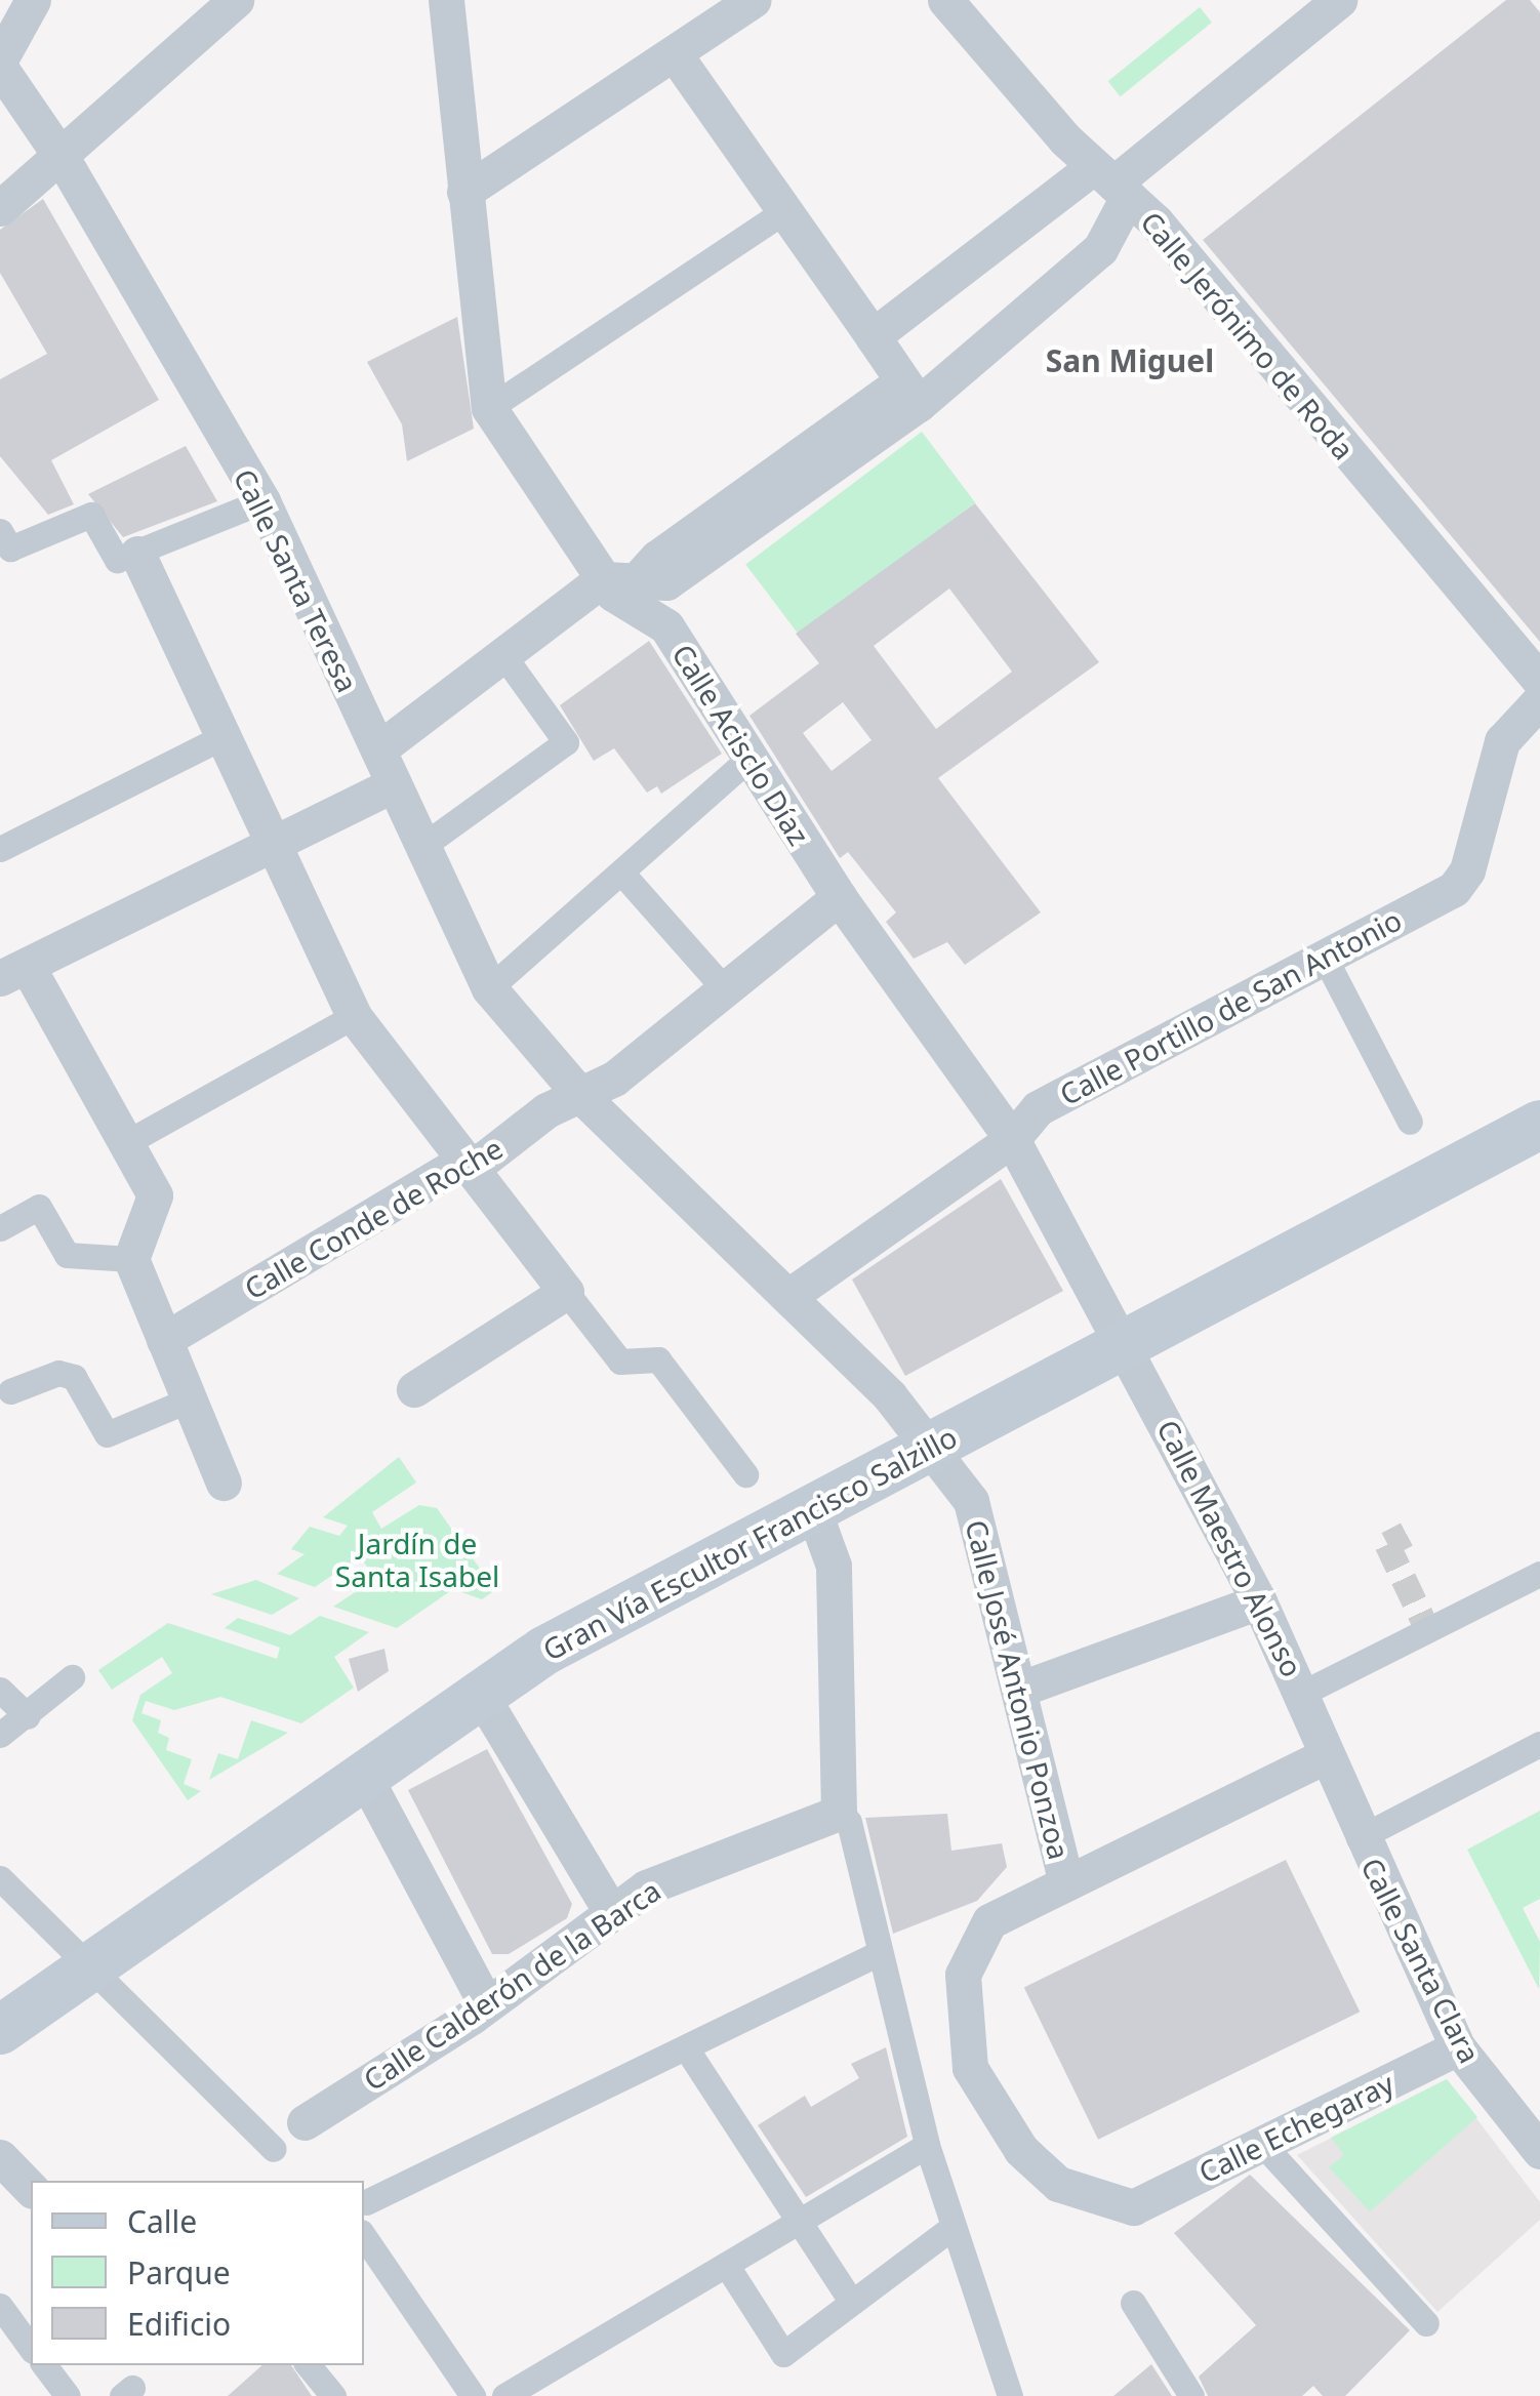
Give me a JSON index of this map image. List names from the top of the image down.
{
  "streets": {
    "main road": ["Gran Vía Escultor Francisco Salzillo"],
    "street": [
      "Calle Jerónimo de Roda",
      "Calle Santa Teresa",
      "Calle Acisclo Díaz",
      "Calle Portillo de San Antonio",
      "Calle Conde de Roche",
      "Calle Maestro Alonso",
      "Calle José Antonio Ponzoa",
      "Calle Santa Clara",
      "Calle Calderón de la Barca",
      "Calle Echegaray"
    ]
  },
  "crossings": [
    ["Calle Jerónimo de Roda", "Calle Portillo de San Antonio"],
    ["Calle Santa Teresa", "Calle Portillo de San Antonio"],
    ["Calle Santa Teresa", "Calle Conde de Roche"],
    ["Calle Santa Teresa", "Calle José Antonio Ponzoa"],
    ["Calle Acisclo Díaz", "Calle Portillo de San Antonio"],
    ["Calle Acisclo Díaz", "Calle Conde de Roche"],
    ["Calle Acisclo Díaz", "Gran Vía Escultor Francisco Salzillo"],
    ["Calle Acisclo Díaz", "Calle Maestro Alonso"],
    ["Calle Portillo de San Antonio", "Calle José Antonio Ponzoa"],
    ["Gran Vía Escultor Francisco Salzillo", "Calle Maestro Alonso"],
    ["Gran Vía Escultor Francisco Salzillo", "Calle José Antonio Ponzoa"],
    ["Calle Maestro Alonso", "Calle Santa Clara"],
    ["Calle José Antonio Ponzoa", "Calle Echegaray"],
    ["Calle Santa Clara", "Calle Echegaray"]
  ],
  "districts": ["San Miguel"],
  "parks": ["Jardín de Santa Isabel"],
  "legend": ["Calle", "Parque", "Edificio"]
}
